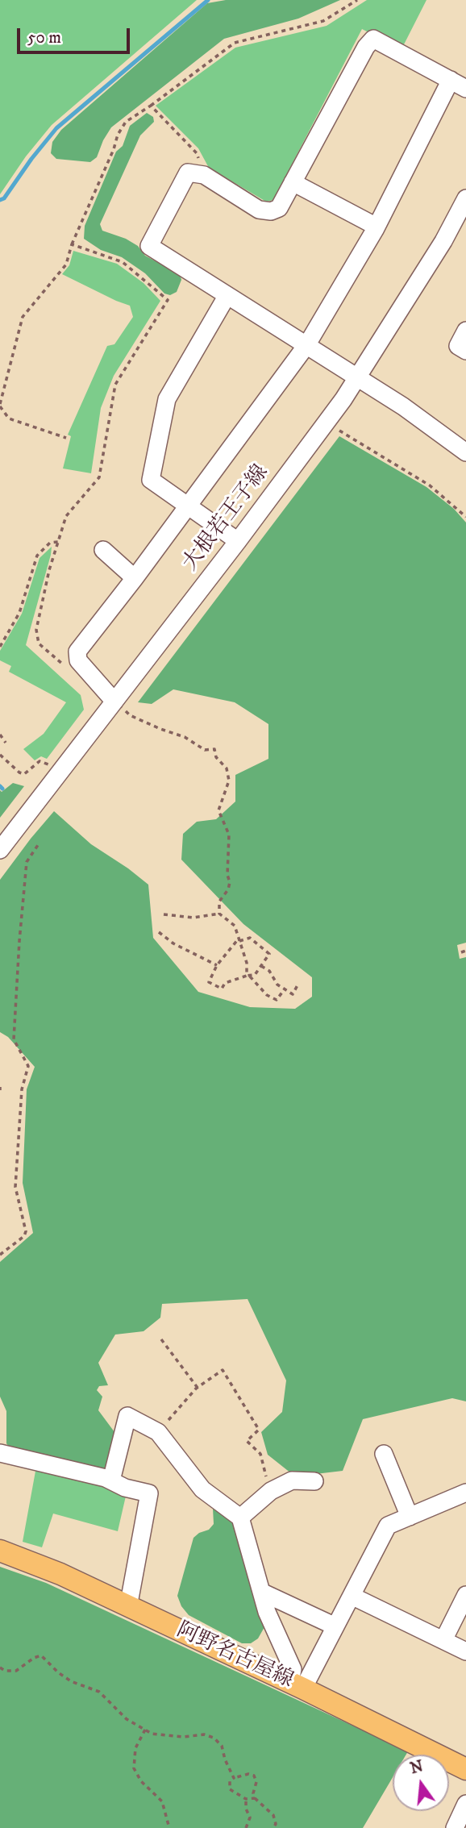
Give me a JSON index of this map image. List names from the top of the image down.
{
  "streets": {
    "main road": ["阿野名古屋線"],
    "street": ["大根若王子線"]
  },
  "scale_bar": "50 m",
  "north": "top"
}
